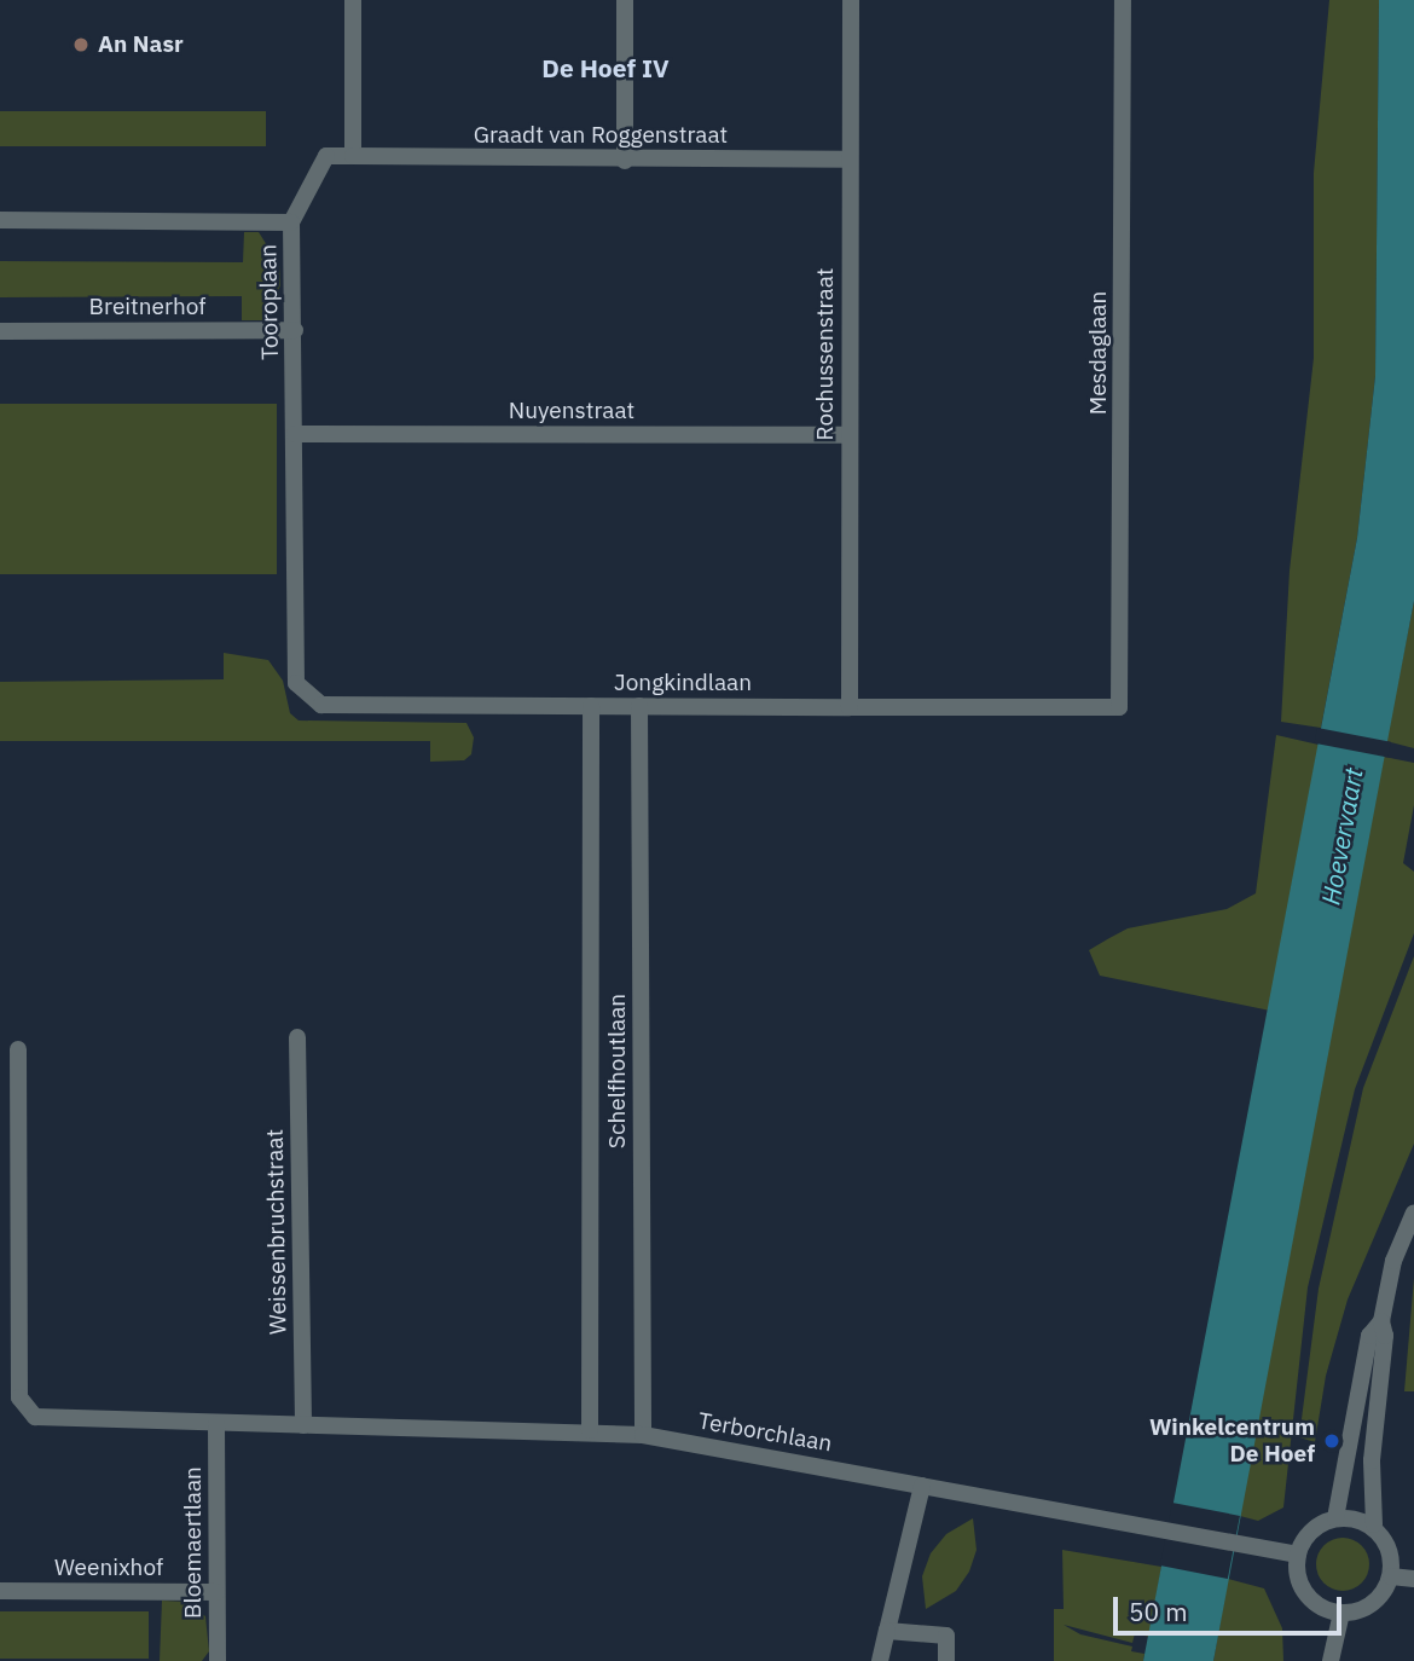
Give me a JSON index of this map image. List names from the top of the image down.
{
  "streets": {
    "street": [
      "Graadt van Roggenstraat",
      "Tooroplaan",
      "Breitnerhof",
      "Mesdaglaan",
      "Rochussenstraat",
      "Nuyenstraat",
      "Jongkindlaan",
      "Schelfhoutlaan",
      "Weissenbruchstraat",
      "Terborchlaan",
      "Bloemaertlaan",
      "Weenixhof"
    ]
  },
  "crossings": [
    ["Graadt van Roggenstraat", "Tooroplaan"],
    ["Graadt van Roggenstraat", "Rochussenstraat"],
    ["Tooroplaan", "Breitnerhof"],
    ["Tooroplaan", "Nuyenstraat"],
    ["Tooroplaan", "Jongkindlaan"],
    ["Mesdaglaan", "Jongkindlaan"],
    ["Rochussenstraat", "Nuyenstraat"],
    ["Rochussenstraat", "Jongkindlaan"],
    ["Jongkindlaan", "Schelfhoutlaan"],
    ["Schelfhoutlaan", "Terborchlaan"],
    ["Weissenbruchstraat", "Terborchlaan"],
    ["Terborchlaan", "Bloemaertlaan"],
    ["Bloemaertlaan", "Weenixhof"]
  ],
  "districts": ["De Hoef IV"],
  "water": ["Hoevervaart"],
  "places": ["An Nasr", "Winkelcentrum De Hoef"],
  "scale_bar": "50 m"
}
